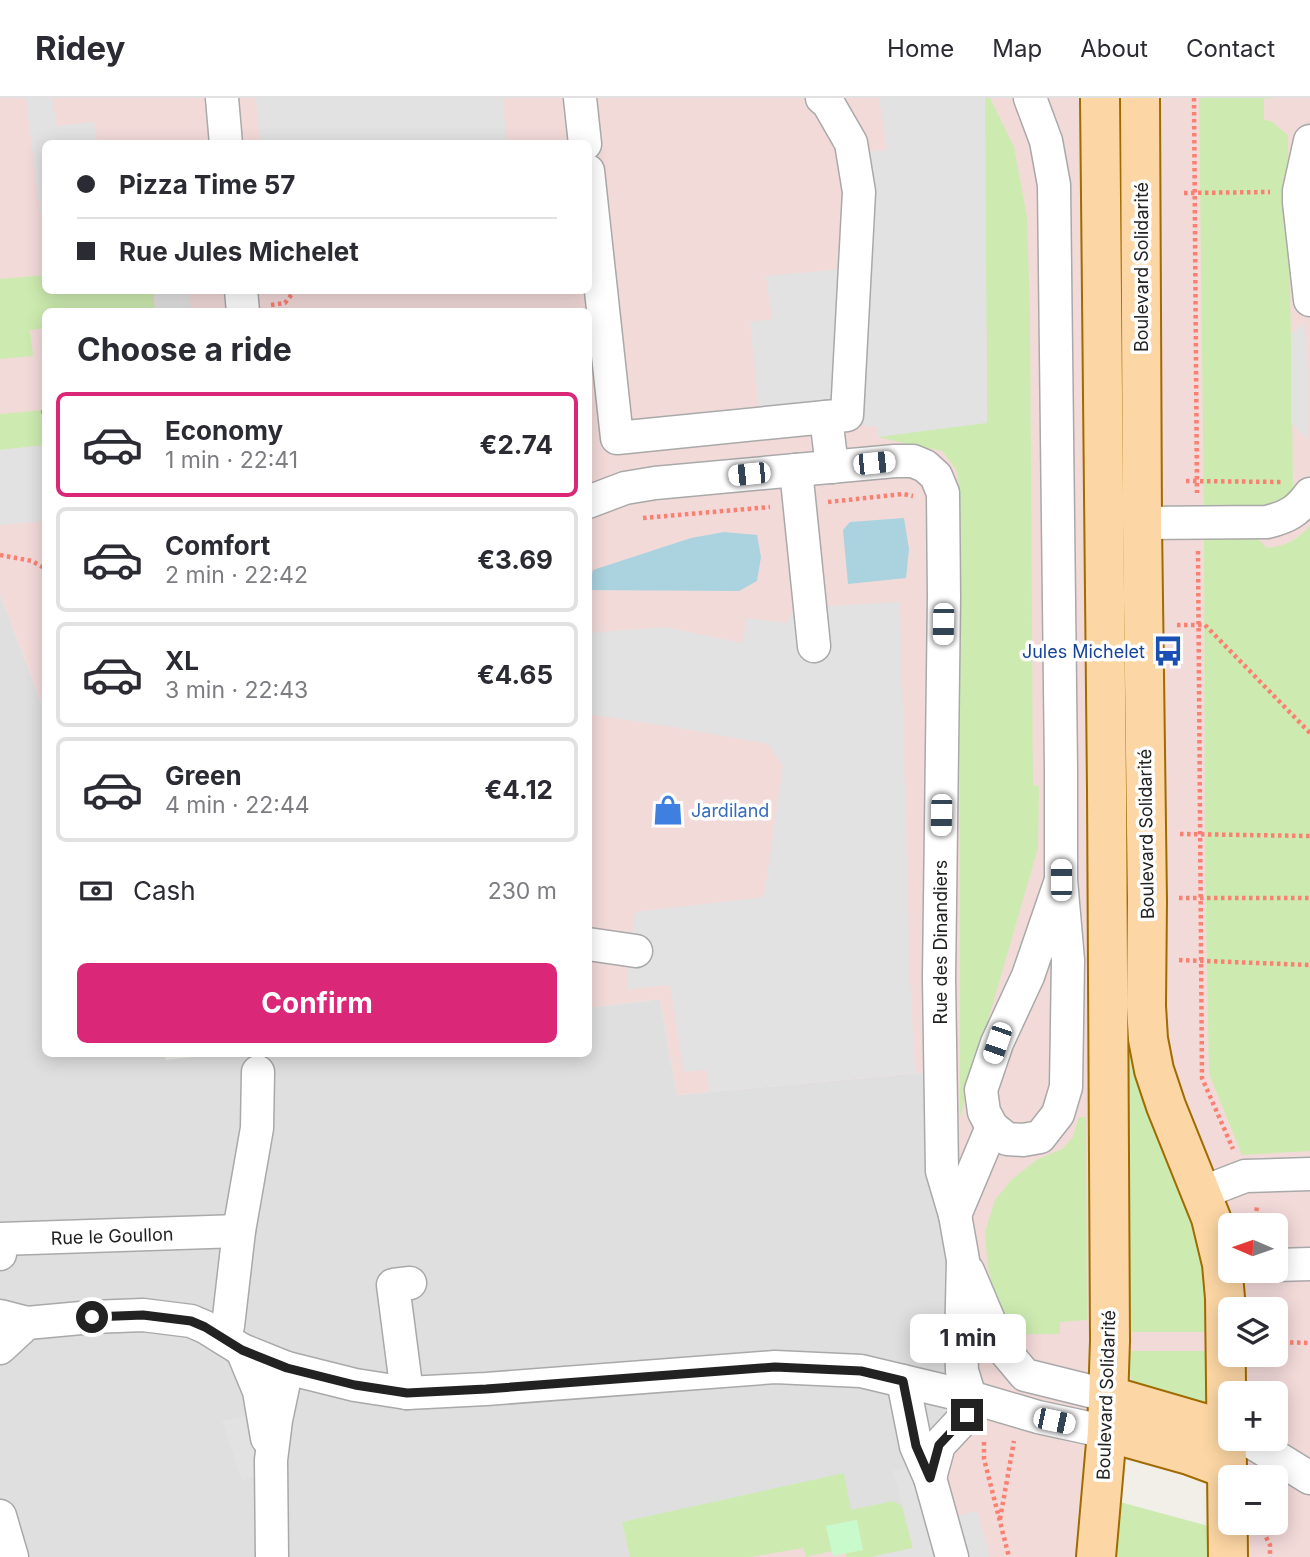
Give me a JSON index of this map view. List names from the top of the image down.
{
  "streets": {
    "main road": ["Boulevard Solidarité"],
    "street": ["Rue des Dinandiers", "Rue le Goullon"]
  },
  "crossings": [
    ["Boulevard Solidarité", "Rue des Dinandiers"]
  ],
  "places": {
    "bus stop": ["Jules Michelet"],
    "shop": ["Jardiland"]
  },
  "north": "left",
  "page": {
    "header": "Ridey",
    "nav": [
      "Home",
      "Map",
      "About",
      "Contact"
    ],
    "banner": ["Pizza Time 57", "Rue Jules Michelet"],
    "heading": "Choose a ride",
    "list": [
      {
        "name": "Economy",
        "note": "1 min · 22:41",
        "value": "€2.74"
      },
      {
        "name": "Comfort",
        "note": "2 min · 22:42",
        "value": "€3.69"
      },
      {
        "name": "XL",
        "note": "3 min · 22:43",
        "value": "€4.65"
      },
      {
        "name": "Green",
        "note": "4 min · 22:44",
        "value": "€4.12"
      }
    ],
    "pay": ["Cash", "230 m"],
    "buttons": "Confirm",
    "map_buttons": ["+", "−"],
    "bubble": "1 min"
  }
}
